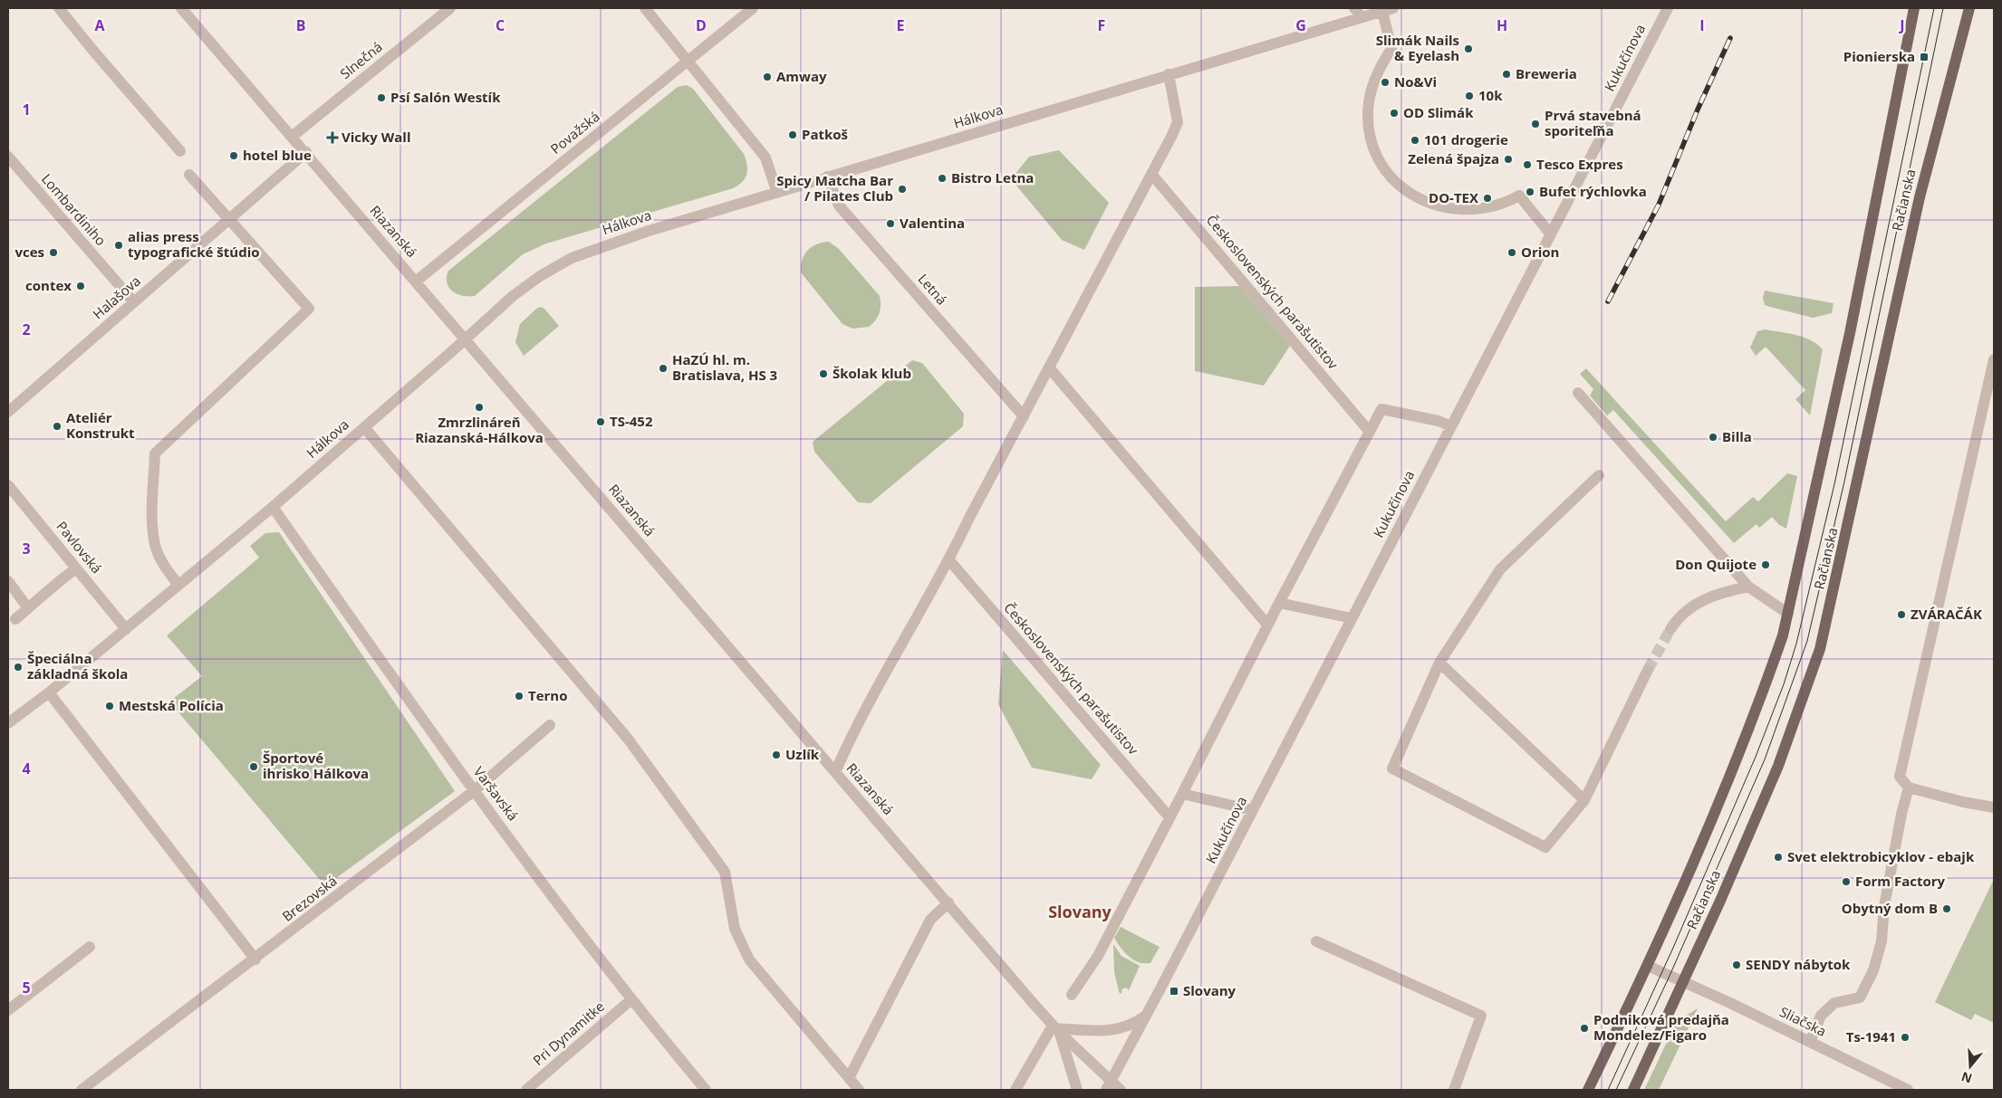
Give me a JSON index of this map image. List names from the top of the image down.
{
  "streets": {
    "main road": ["Račianska"],
    "street": [
      "Kukučínova",
      "Slnečná",
      "Hálkova",
      "Považská",
      "Lombardiniho",
      "Riazanská",
      "Letná",
      "Československých parašutistov",
      "Halašova",
      "Pavlovská",
      "Varšavská",
      "Brezovská",
      "Sliačska",
      "Pri Dynamitke"
    ]
  },
  "crossings": [
    ["Kukučínova", "Riazanská"],
    ["Slnečná", "Riazanská"],
    ["Hálkova", "Riazanská"],
    ["Hálkova", "Letná"],
    ["Hálkova", "Pavlovská"],
    ["Hálkova", "Varšavská"],
    ["Považská", "Riazanská"],
    ["Račianska", "Sliačska"],
    ["Lombardiniho", "Halašova"],
    ["Riazanská", "Halašova"],
    ["Varšavská", "Brezovská"],
    ["Varšavská", "Pri Dynamitke"]
  ],
  "districts": ["Slovany"],
  "places": {
    "other": [
      "Slimák Nails & Eyelash",
      "Breweria",
      "Amway",
      "No&Vi",
      "10k",
      "Psí Salón Westík",
      "OD Slimák",
      "Prvá stavebná sporiteľňa",
      "Patkoš",
      "101 drogerie",
      "hotel blue",
      "Zelená špajza",
      "Tesco Expres",
      "Bistro Letna",
      "Spicy Matcha Bar / Pilates Club",
      "Bufet rýchlovka",
      "DO-TEX",
      "Valentina",
      "alias press typografické štúdio",
      "vces",
      "Orion",
      "contex",
      "HaZÚ hl. m. Bratislava, HS 3",
      "Školak klub",
      "Zmrzlináreň Riazanská-Hálkova",
      "TS-452",
      "Ateliér Konstrukt",
      "Billa",
      "Don Quijote",
      "ZVÁRAČÁK",
      "Špeciálna základná škola",
      "Terno",
      "Mestská Polícia",
      "Uzlík",
      "Športové ihrisko Hálkova",
      "Svet elektrobicyklov - ebajk",
      "Form Factory",
      "Obytný dom B",
      "SENDY nábytok",
      "Podniková predajňa Mondelez/Figaro",
      "Ts-1941"
    ],
    "transit": ["Pionierska", "Slovany"],
    "health": ["Vicky Wall"]
  },
  "north": "bottom",
  "grid": {
    "columns": [
      "A",
      "B",
      "C",
      "D",
      "E",
      "F",
      "G",
      "H",
      "I",
      "J"
    ],
    "rows": [
      "1",
      "2",
      "3",
      "4",
      "5"
    ]
  }
}
